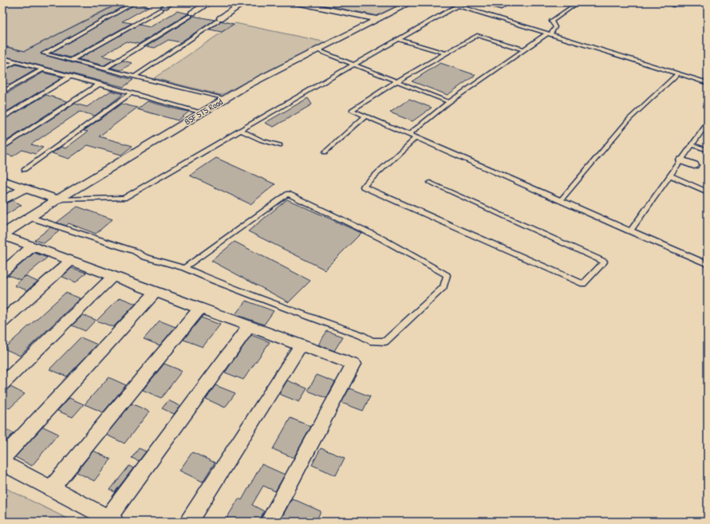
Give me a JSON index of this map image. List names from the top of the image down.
{
  "streets": {
    "street": ["BSF STS Road"]
  }
}
